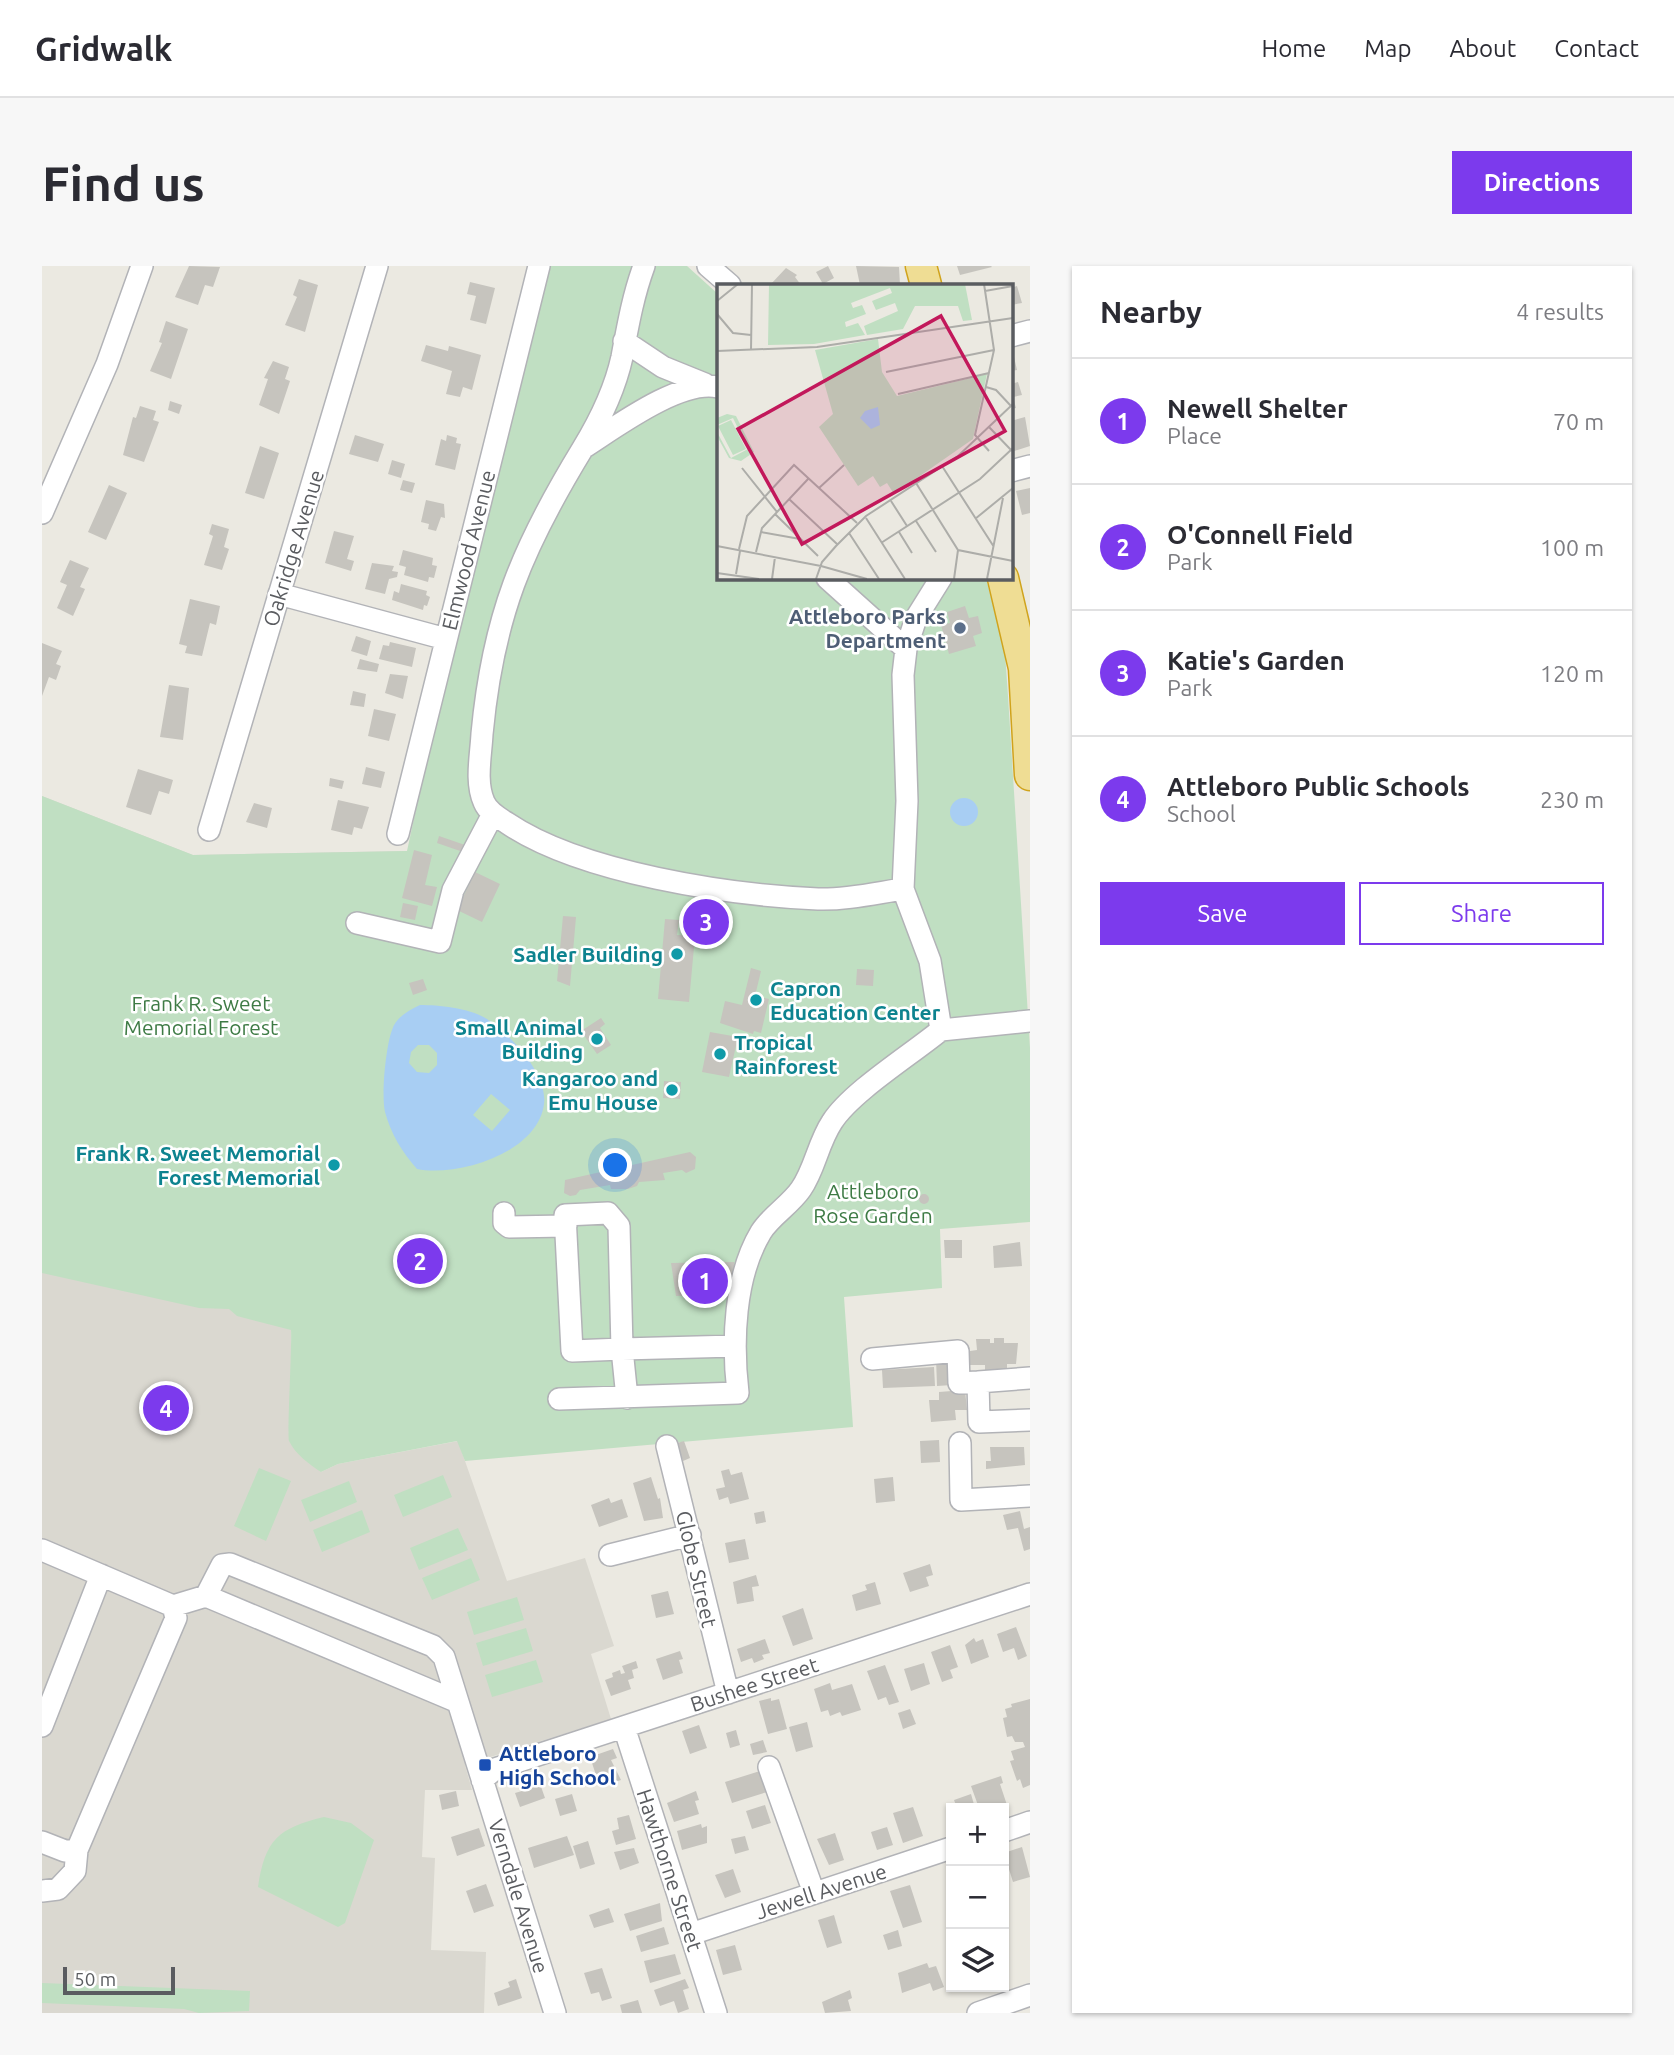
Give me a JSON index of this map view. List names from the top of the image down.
{
  "streets": {
    "street": [
      "Oakridge Avenue",
      "Elmwood Avenue",
      "Globe Street",
      "Bushee Street",
      "Hawthorne Street",
      "Jewell Avenue",
      "Verndale Avenue"
    ]
  },
  "crossings": [
    ["Globe Street", "Bushee Street"],
    ["Bushee Street", "Hawthorne Street"],
    ["Bushee Street", "Verndale Avenue"],
    ["Hawthorne Street", "Jewell Avenue"]
  ],
  "parks": ["Frank R. Sweet Memorial Forest", "Attleboro Rose Garden"],
  "places": {
    "other": [
      "Attleboro Parks Department",
      "Sadler Building",
      "Capron Education Center",
      "Small Animal Building",
      "Tropical Rainforest",
      "Kangaroo and Emu House",
      "Frank R. Sweet Memorial Forest Memorial"
    ],
    "transit": ["Attleboro High School"]
  },
  "scale_bar": "50 m",
  "page": {
    "header": "Gridwalk",
    "nav": [
      "Home",
      "Map",
      "About",
      "Contact"
    ],
    "buttons": [
      "Directions",
      ["Save", "Share"]
    ],
    "title": "Find us",
    "heading": ["Nearby", "4 results"],
    "list": [
      {
        "mark": "1",
        "name": "Newell Shelter",
        "note": "Place",
        "value": "70 m"
      },
      {
        "mark": "2",
        "name": "O'Connell Field",
        "note": "Park",
        "value": "100 m"
      },
      {
        "mark": "3",
        "name": "Katie's Garden",
        "note": "Park",
        "value": "120 m"
      },
      {
        "mark": "4",
        "name": "Attleboro Public Schools",
        "note": "School",
        "value": "230 m"
      }
    ],
    "pins": [
      "3",
      "2",
      "1",
      "4"
    ],
    "map_buttons": ["+", "−"],
    "scale": "50 m"
  }
}
